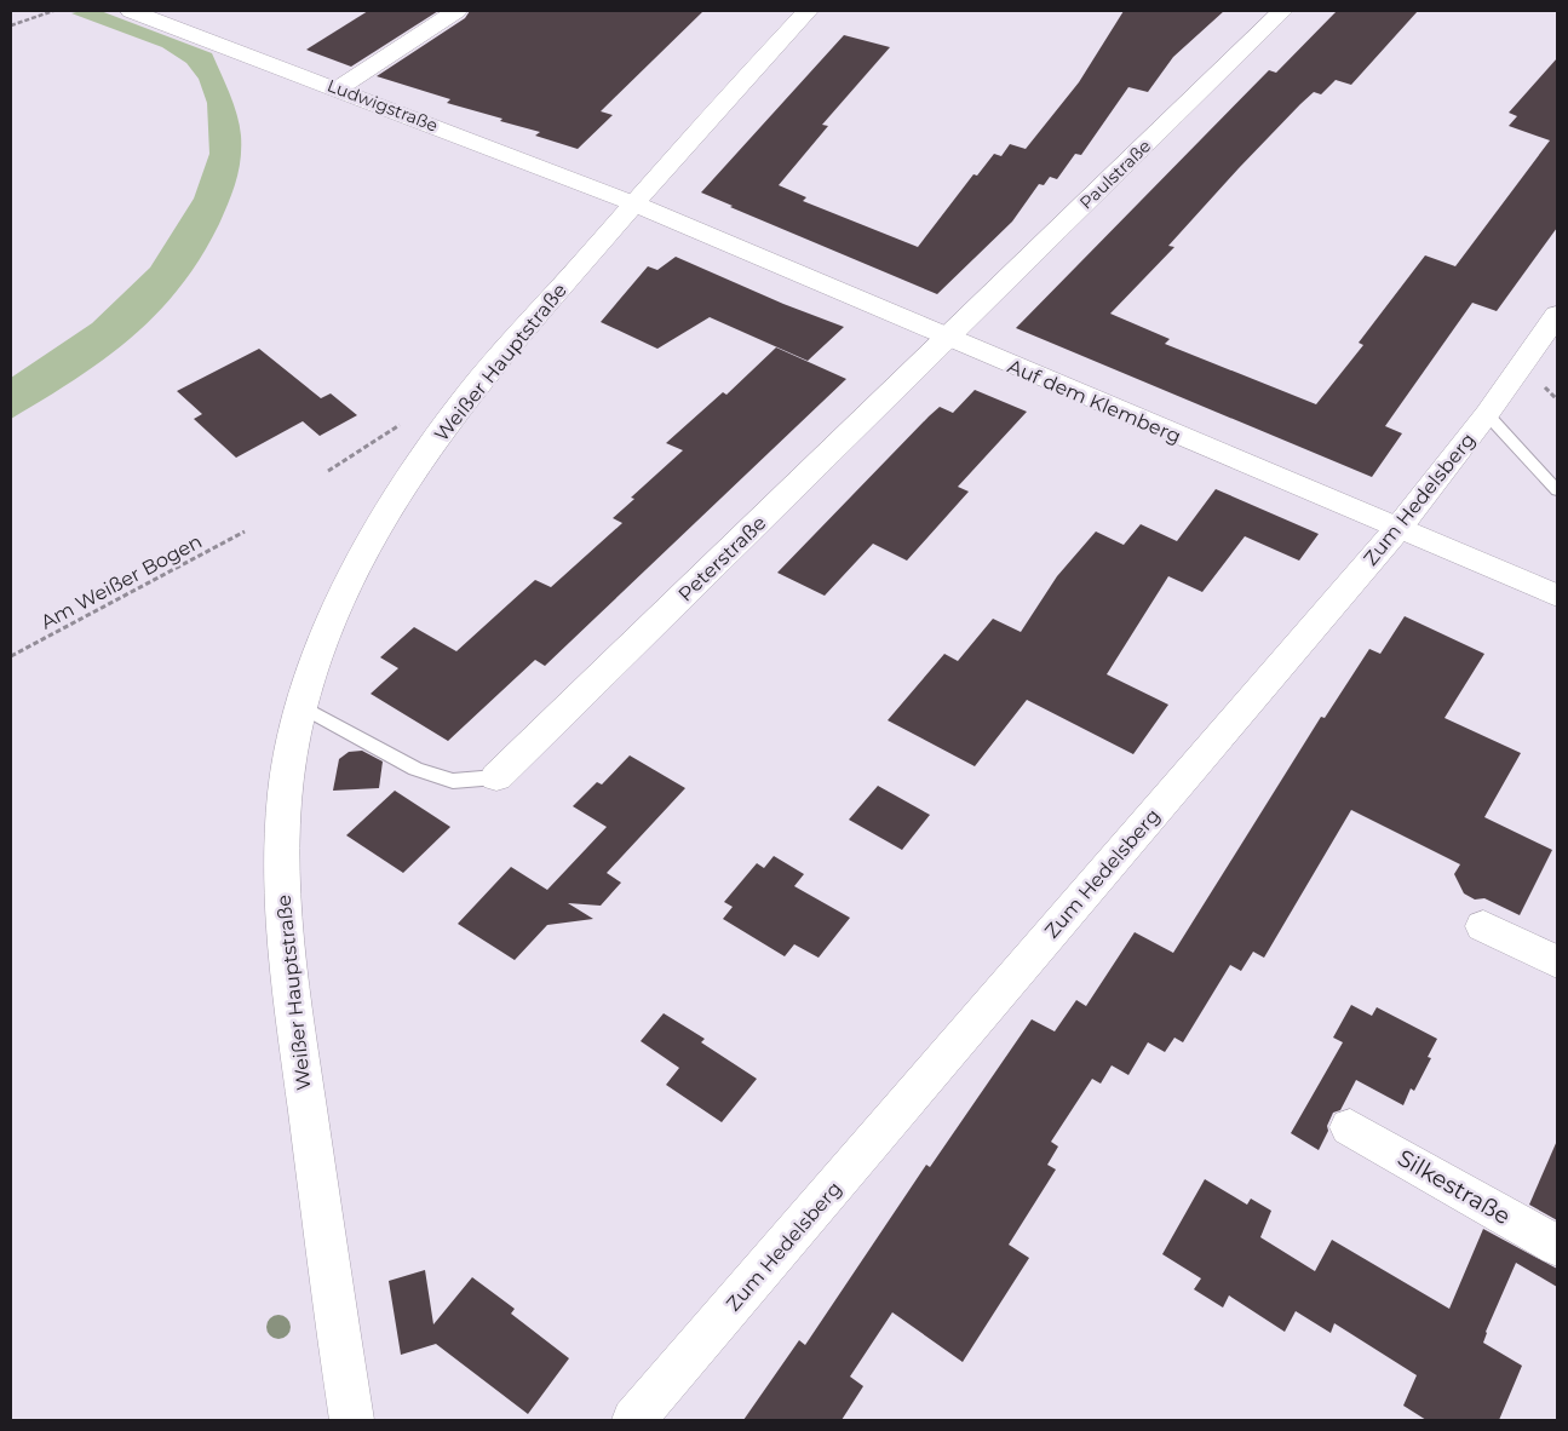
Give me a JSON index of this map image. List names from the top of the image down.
{
  "streets": {
    "street": [
      "Ludwigstraße",
      "Paulstraße",
      "Weißer Hauptstraße",
      "Auf dem Klemberg",
      "Zum Hedelsberg",
      "Peterstraße",
      "Silkestraße"
    ],
    "path": ["Am Weißer Bogen"]
  },
  "crossings": [
    ["Ludwigstraße", "Weißer Hauptstraße"],
    ["Ludwigstraße", "Auf dem Klemberg"],
    ["Paulstraße", "Auf dem Klemberg"],
    ["Paulstraße", "Peterstraße"],
    ["Weißer Hauptstraße", "Auf dem Klemberg"],
    ["Auf dem Klemberg", "Zum Hedelsberg"],
    ["Auf dem Klemberg", "Peterstraße"]
  ]
}
